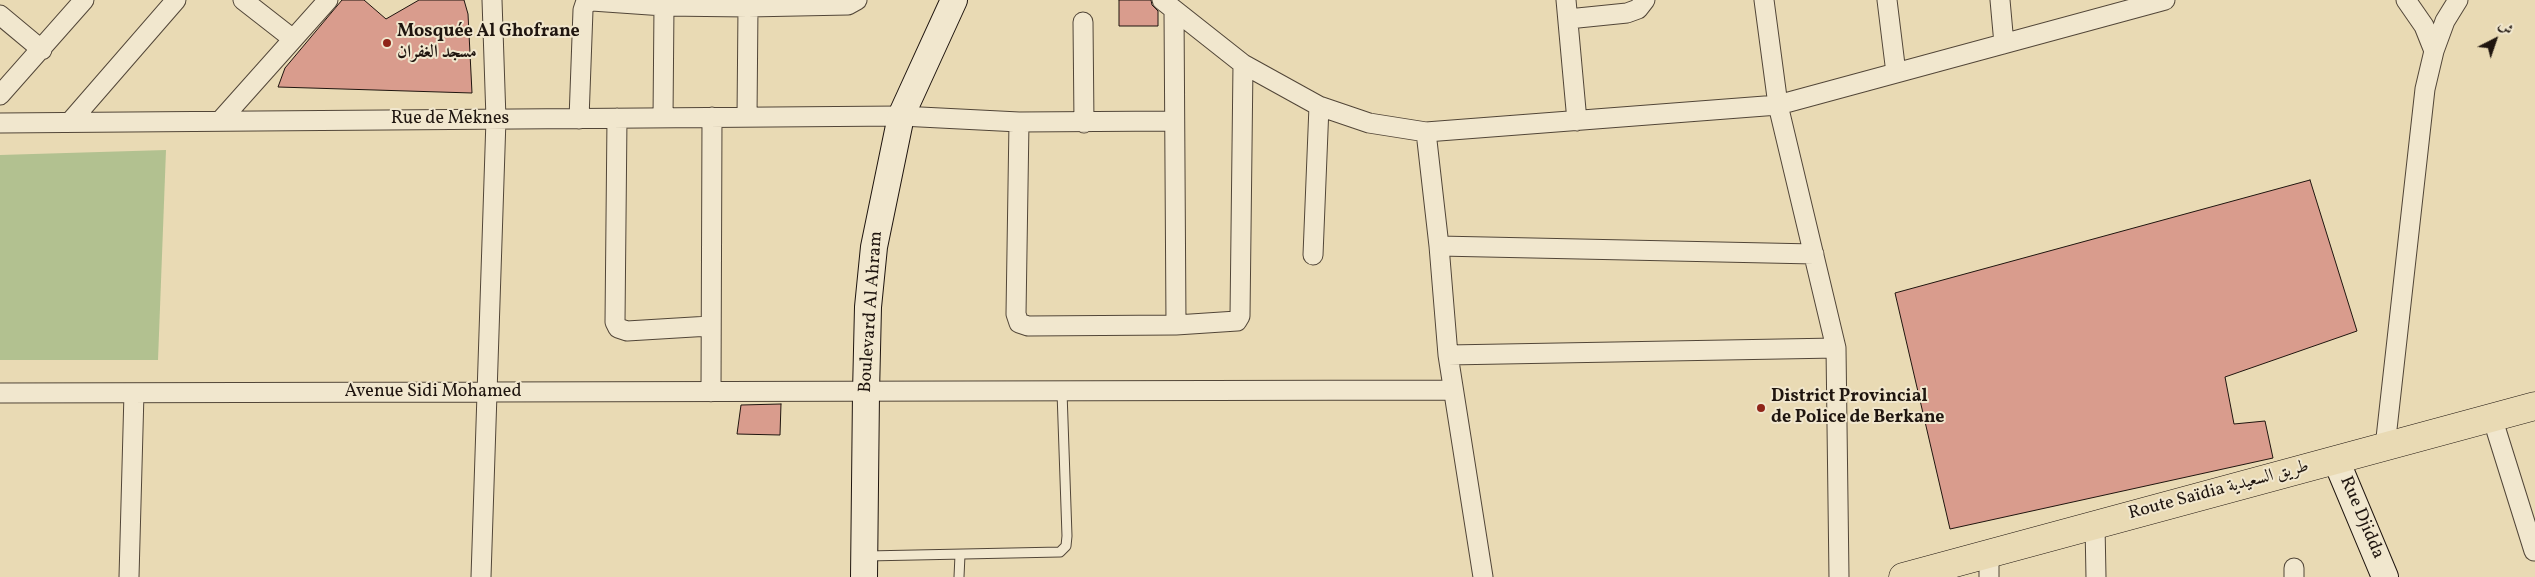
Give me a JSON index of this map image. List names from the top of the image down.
{
  "streets": {
    "highway": ["Route Saïdia طريق السعيدية"],
    "street": [
      "Rue de Meknes",
      "Boulevard Al Ahram",
      "Avenue Sidi Mohamed",
      "Rue Djidda"
    ]
  },
  "crossings": [
    ["Rue de Meknes", "Boulevard Al Ahram"],
    ["Boulevard Al Ahram", "Avenue Sidi Mohamed"],
    ["Route Saïdia طريق السعيدية", "Rue Djidda"]
  ],
  "places": ["Mosquée Al Ghofrane مسجد الغفران", "District Provincial de Police de Berkane"],
  "north": "top right"
}
